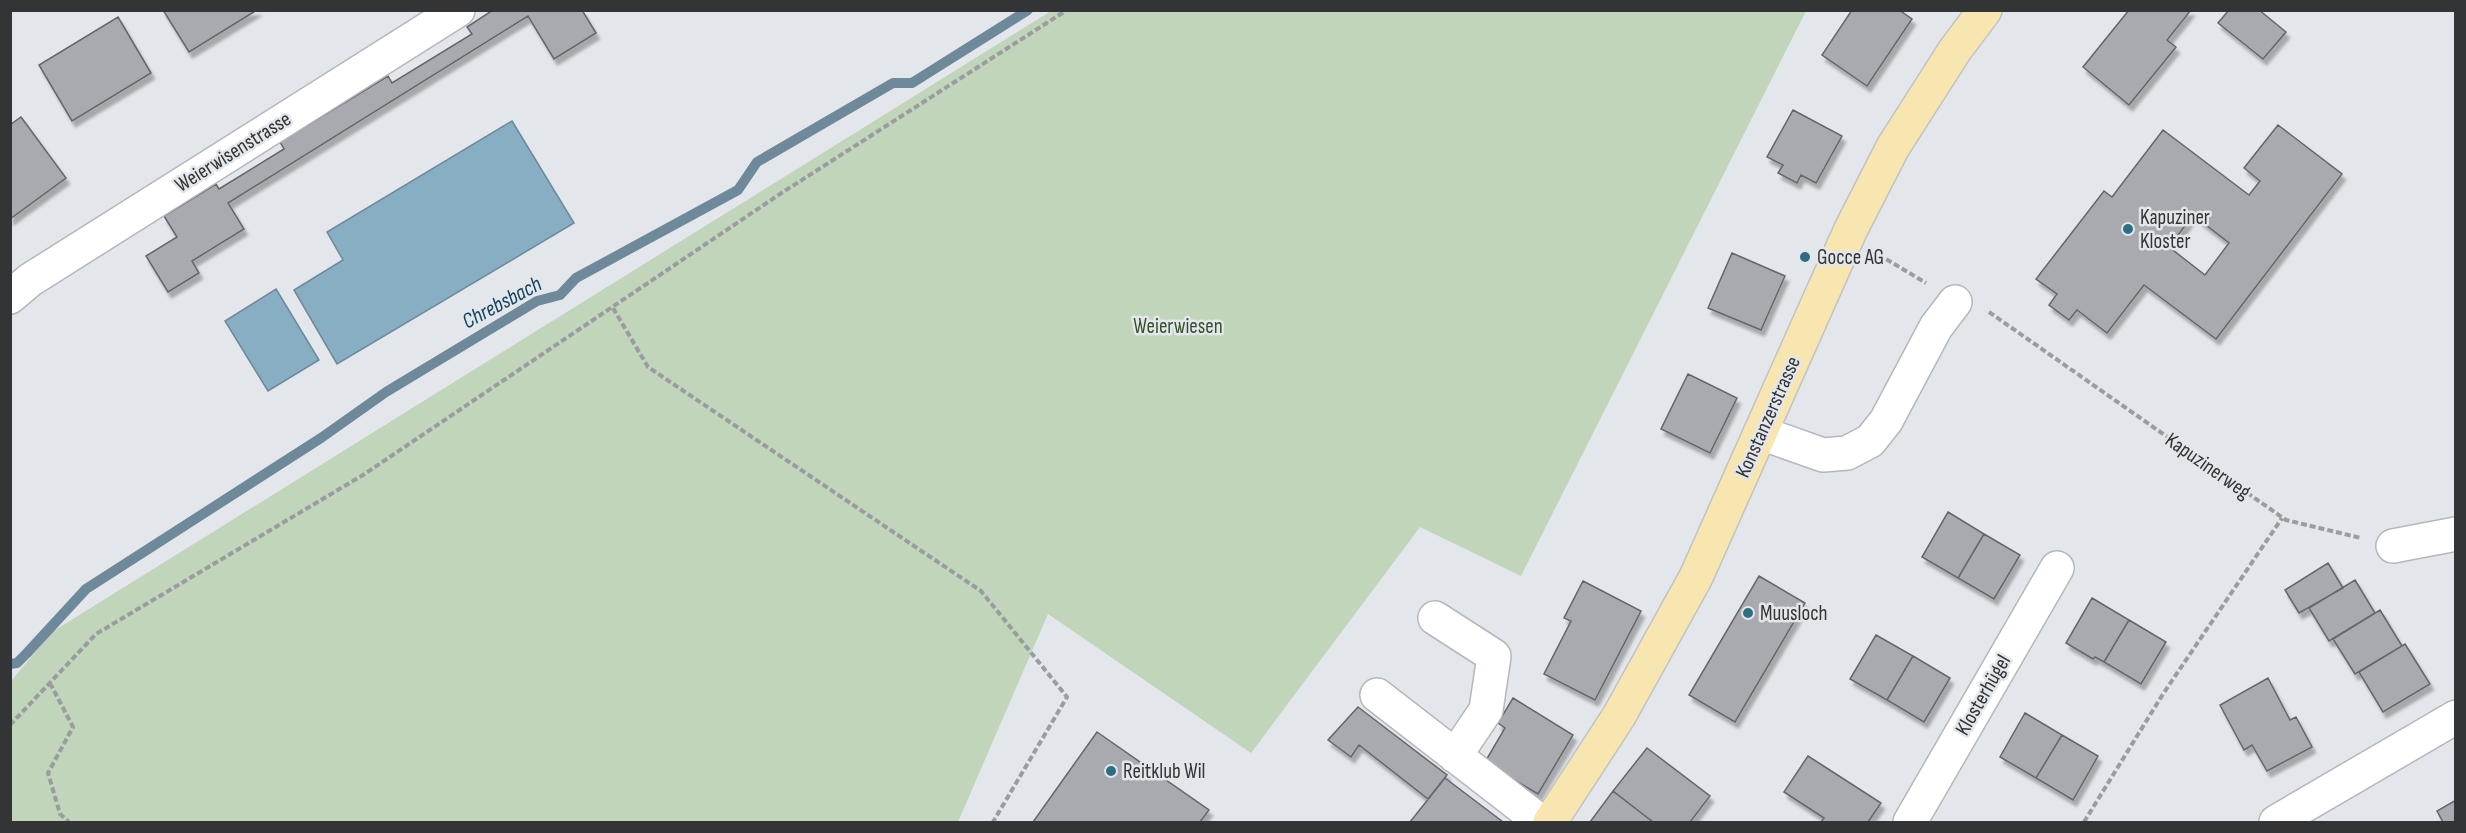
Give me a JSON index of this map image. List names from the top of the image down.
{
  "streets": {
    "main road": ["Konstanzerstrasse"],
    "street": ["Weierwisenstrasse", "Klosterhügel"],
    "path": ["Kapuzinerweg"]
  },
  "water": ["Chrebsbach"],
  "parks": ["Weierwiesen"],
  "places": [
    "Kapuziner Kloster",
    "Gocce AG",
    "Muusloch",
    "Reitklub Wil"
  ]
}
